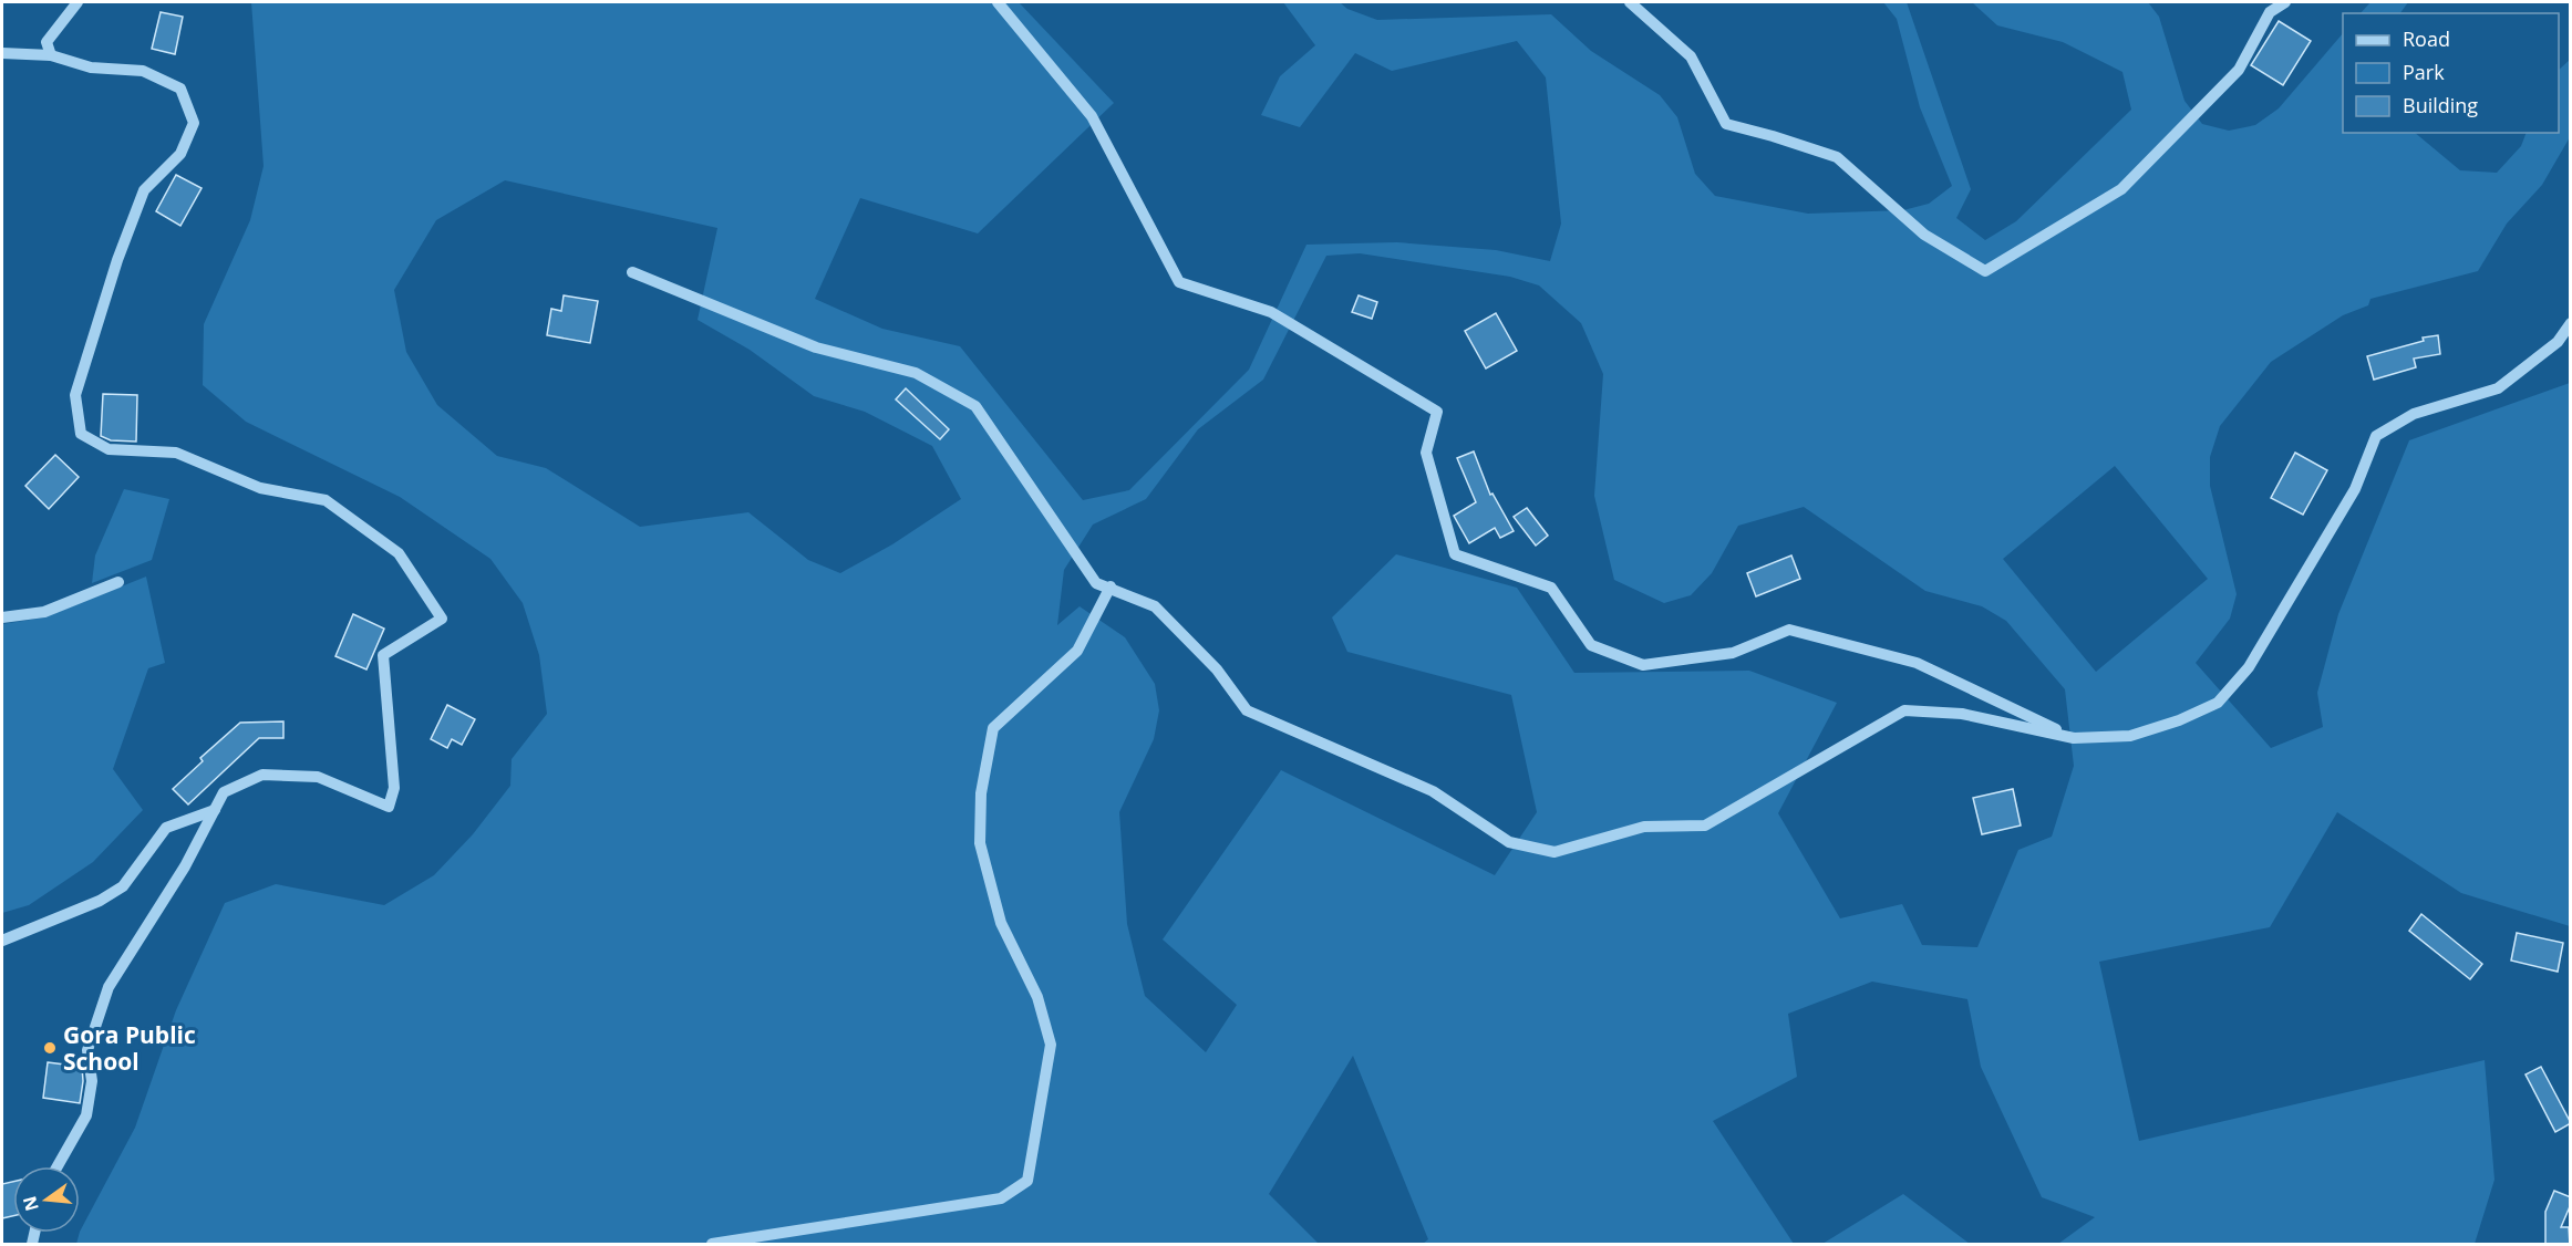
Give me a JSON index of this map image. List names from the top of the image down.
{
  "places": ["Gora Public School"],
  "legend": ["Road", "Park", "Building"],
  "north": "left"
}
